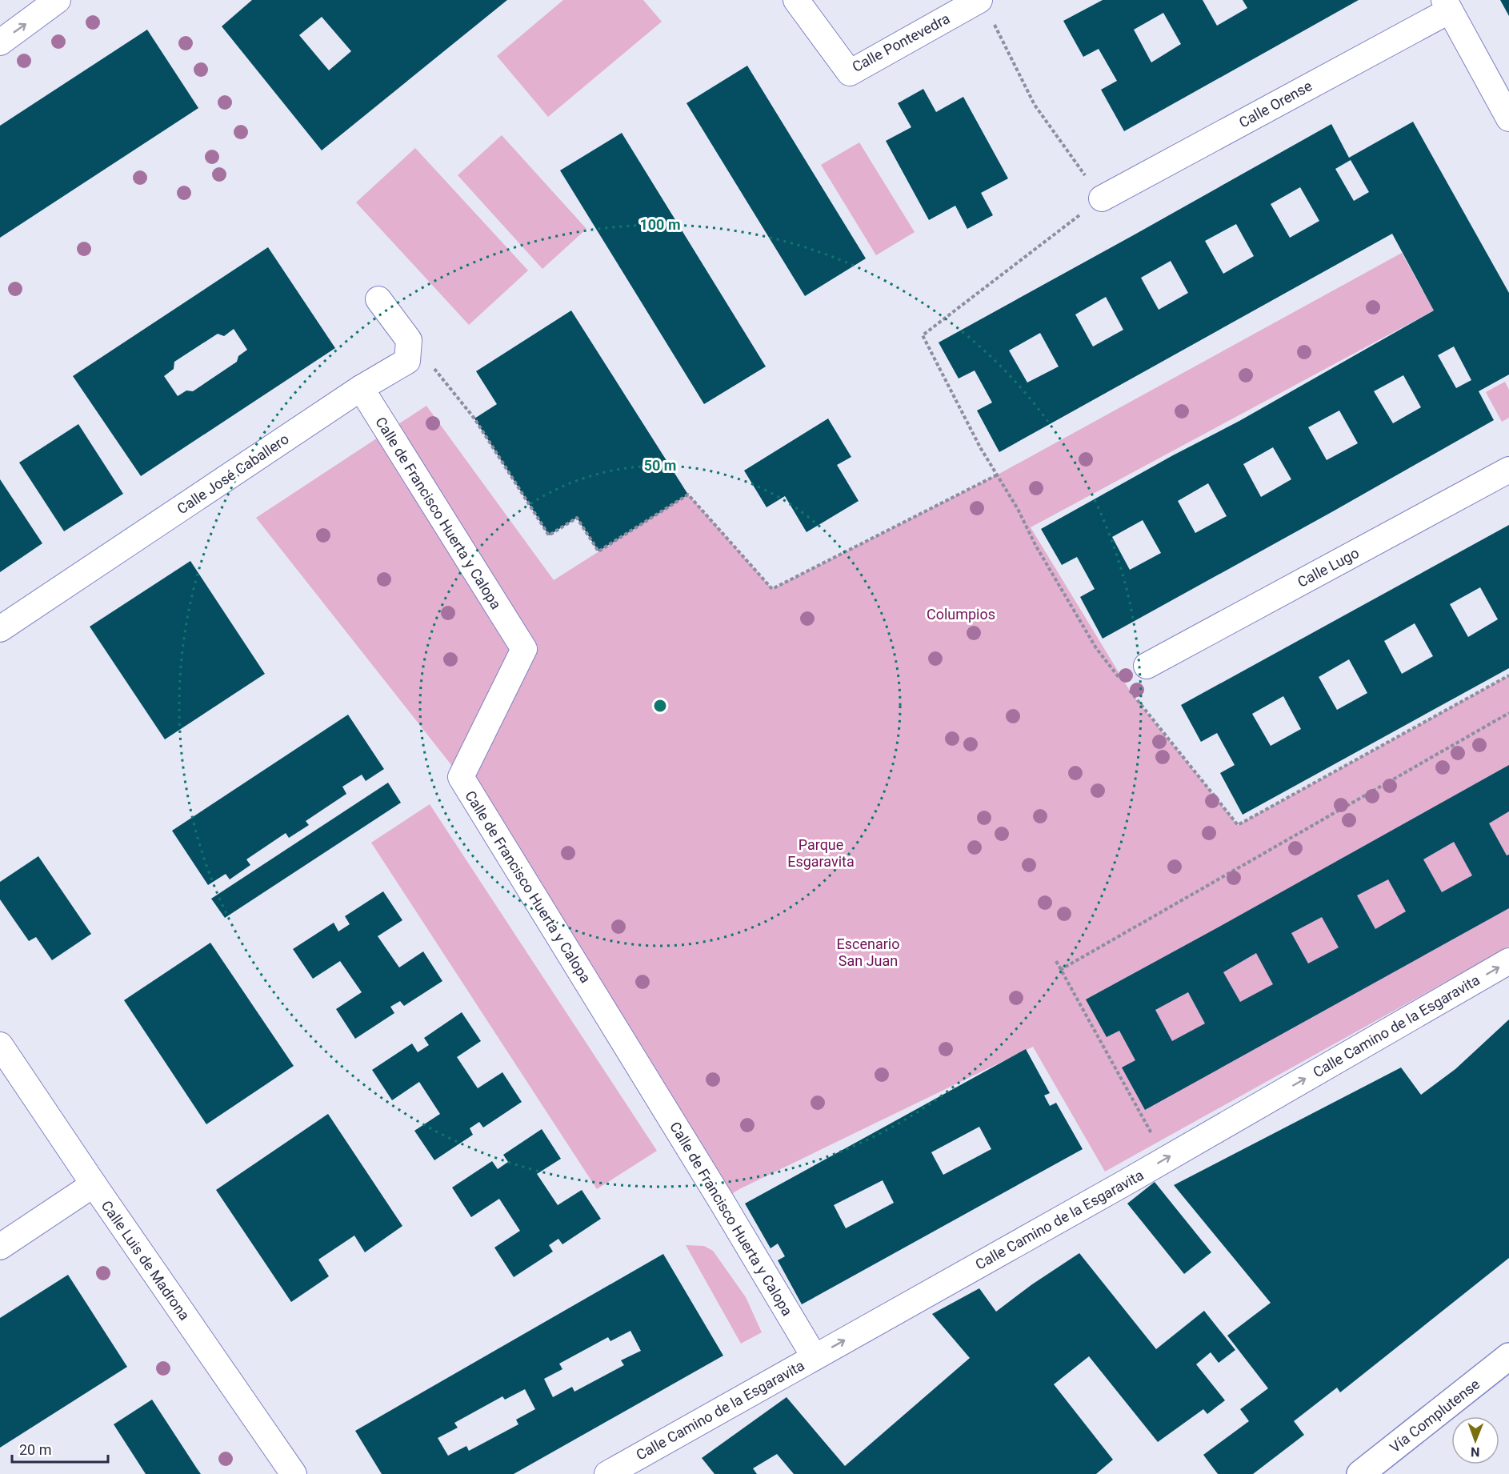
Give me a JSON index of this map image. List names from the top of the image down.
{
  "streets": {
    "main road": ["Vía Complutense"],
    "street": [
      "Calle Pontevedra",
      "Calle Orense",
      "Calle José Caballero",
      "Calle de Francisco Huerta y Calopa",
      "Calle Lugo",
      "Calle Camino de la Esgaravita",
      "Calle Luis de Madrona"
    ]
  },
  "crossings": [
    ["Calle José Caballero", "Calle de Francisco Huerta y Calopa"],
    ["Calle de Francisco Huerta y Calopa", "Calle Camino de la Esgaravita"]
  ],
  "one_way": ["Calle Camino de la Esgaravita"],
  "parks": ["Columpios", "Parque Esgaravita", "Escenario San Juan"],
  "scale_bar": "20 m",
  "north": "bottom",
  "rings": ["100 m", "50 m"]
}
